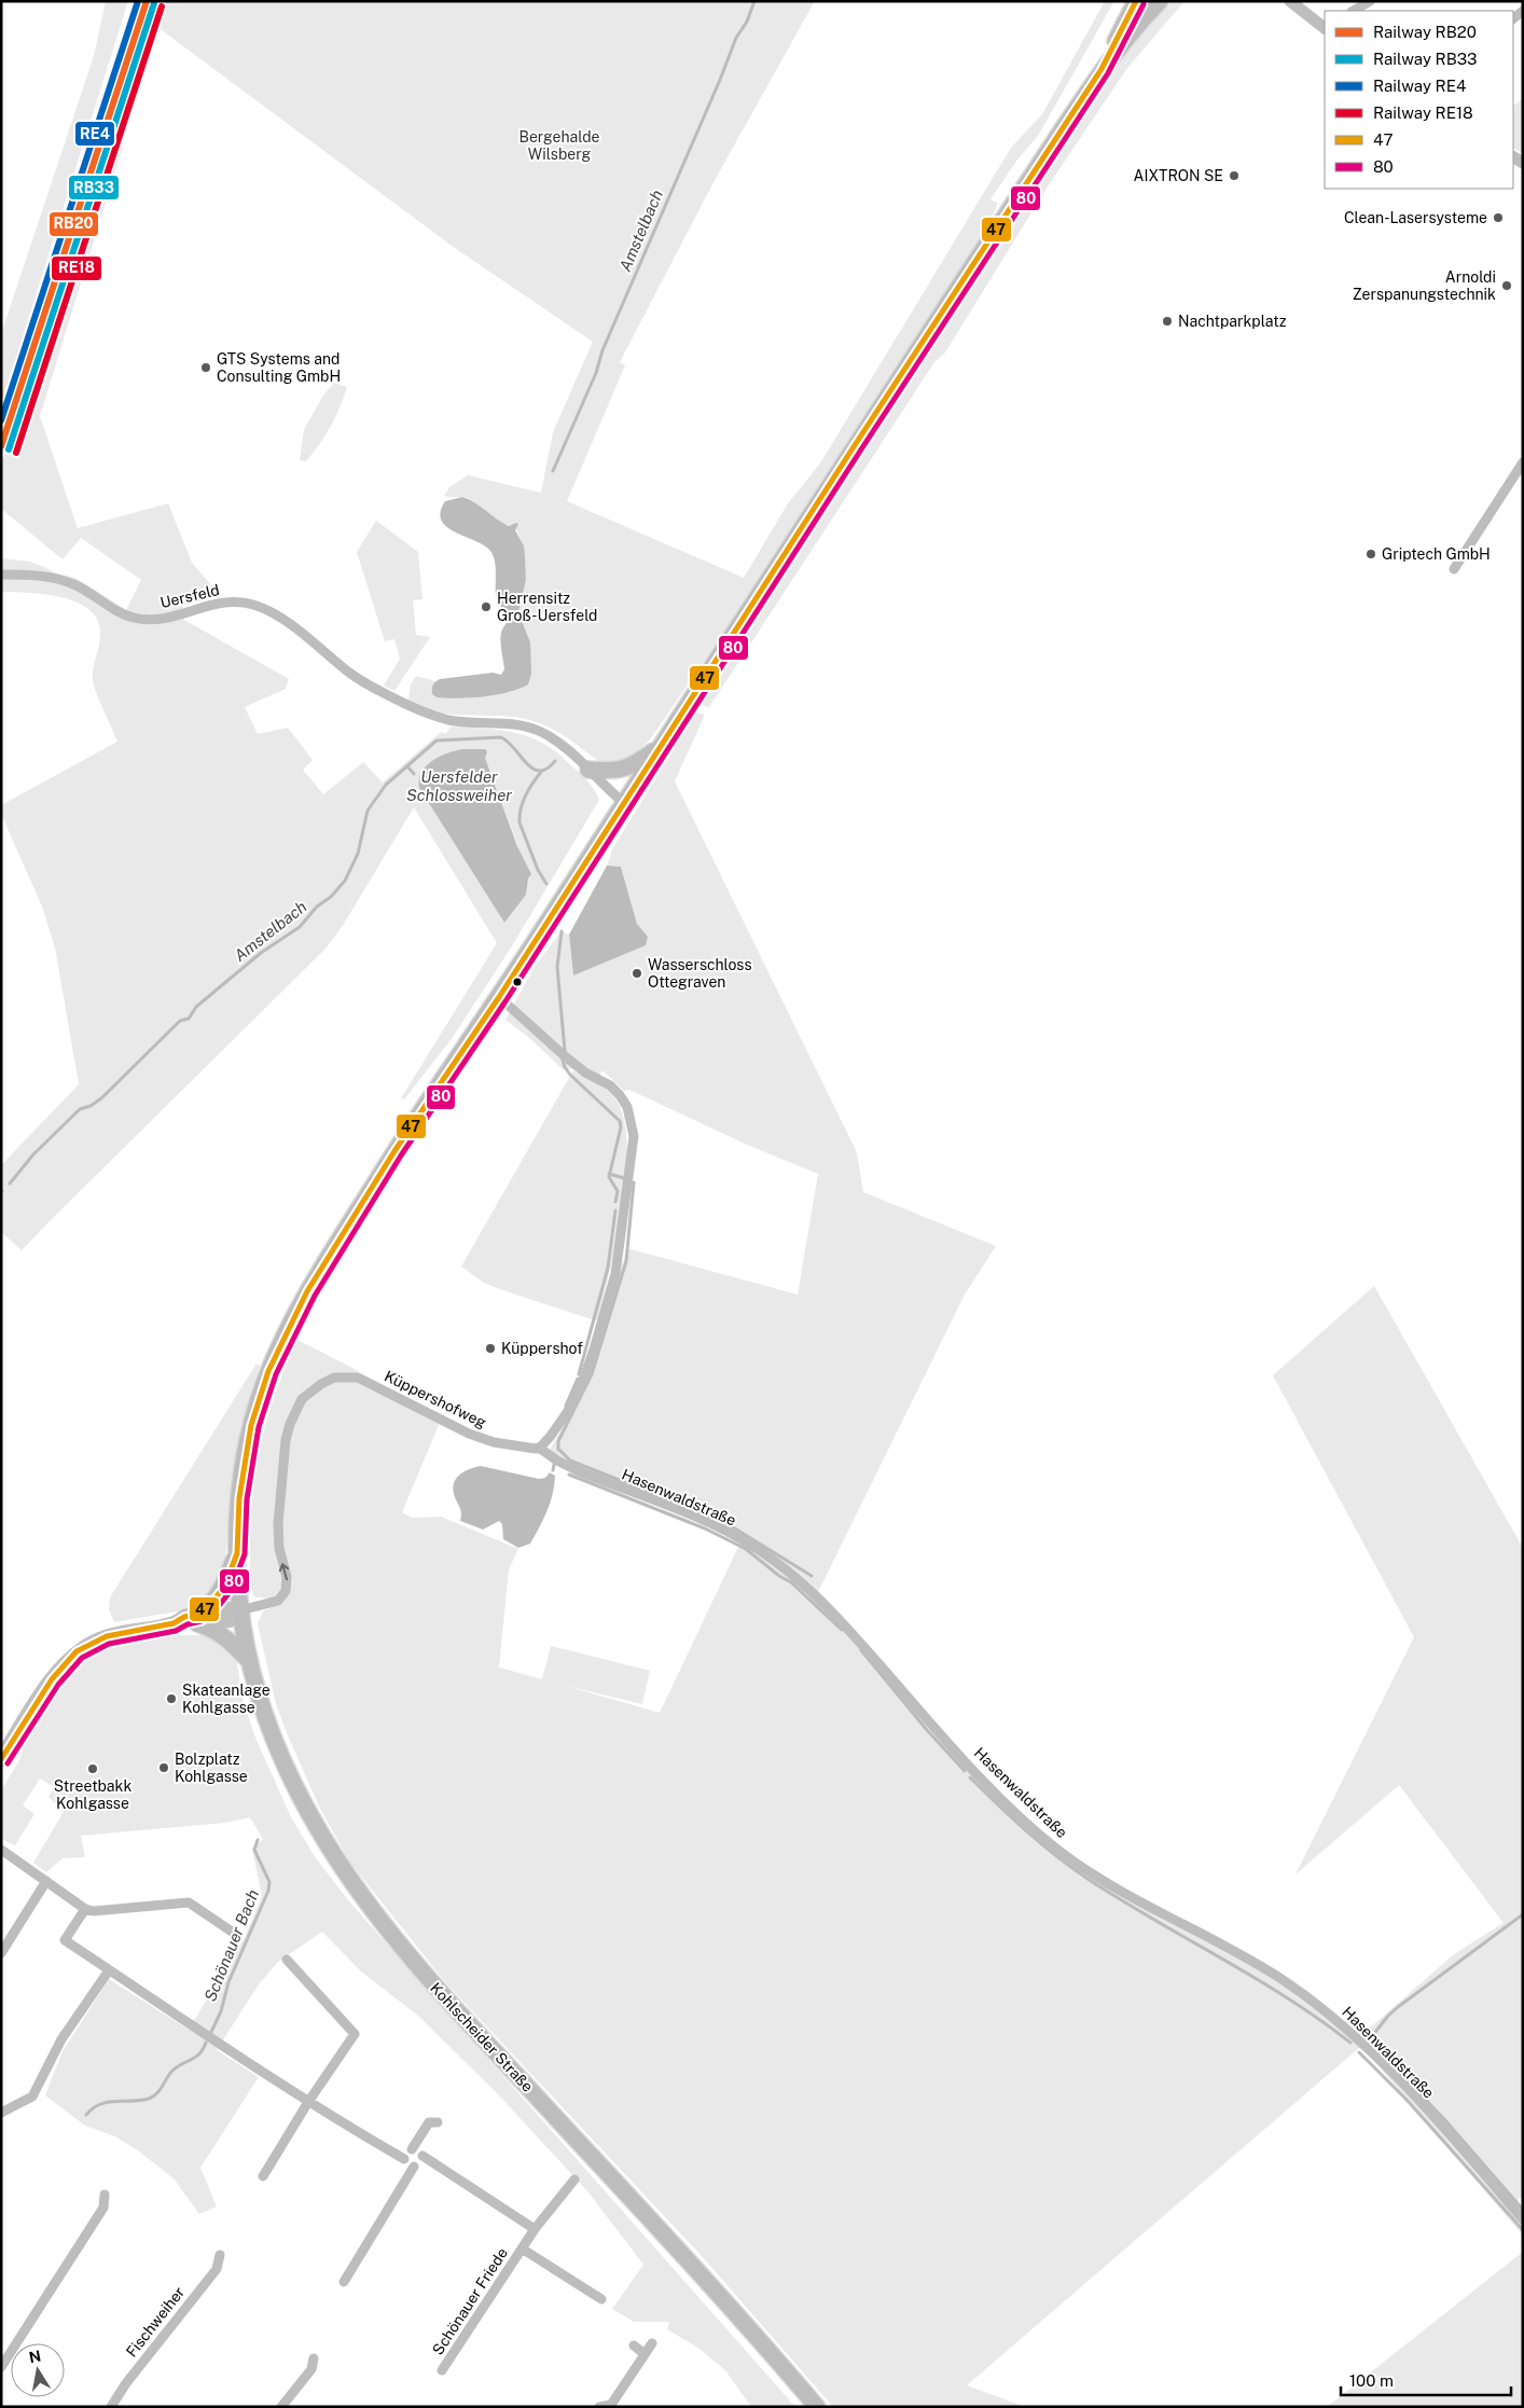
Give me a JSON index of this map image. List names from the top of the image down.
{
  "streets": {
    "main road": ["Kohlscheider Straße"],
    "street": [
      "Uersfeld",
      "Küppershofweg",
      "Hasenwaldstraße",
      "Schönauer Friede",
      "Fischweiher"
    ]
  },
  "crossings": [
    ["Küppershofweg", "Hasenwaldstraße"],
    ["Küppershofweg", "Kohlscheider Straße"]
  ],
  "water": ["Amstelbach", "Uersfelder Schlossweiher", "Schönauer Bach"],
  "parks": ["Bergehalde Wilsberg"],
  "places": [
    "AIXTRON SE",
    "Clean-Lasersysteme",
    "Arnoldi Zerspanungstechnik",
    "Nachtparkplatz",
    "GTS Systems and Consulting GmbH",
    "Griptech GmbH",
    "Herrensitz Groß-Uersfeld",
    "Wasserschloss Ottegraven",
    "Küppershof",
    "Skateanlage Kohlgasse",
    "Bolzplatz Kohlgasse",
    "Streetbakk Kohlgasse"
  ],
  "lines": [
    "rail line RB20",
    "rail line RE4",
    "transit line 47",
    "rail line RB33",
    "transit line 80",
    "rail line RE18"
  ],
  "legend": [
    "Railway RB20",
    "Railway RB33",
    "Railway RE4",
    "Railway RE18",
    "47",
    "80"
  ],
  "scale_bar": "100 m",
  "north": "top"
}
